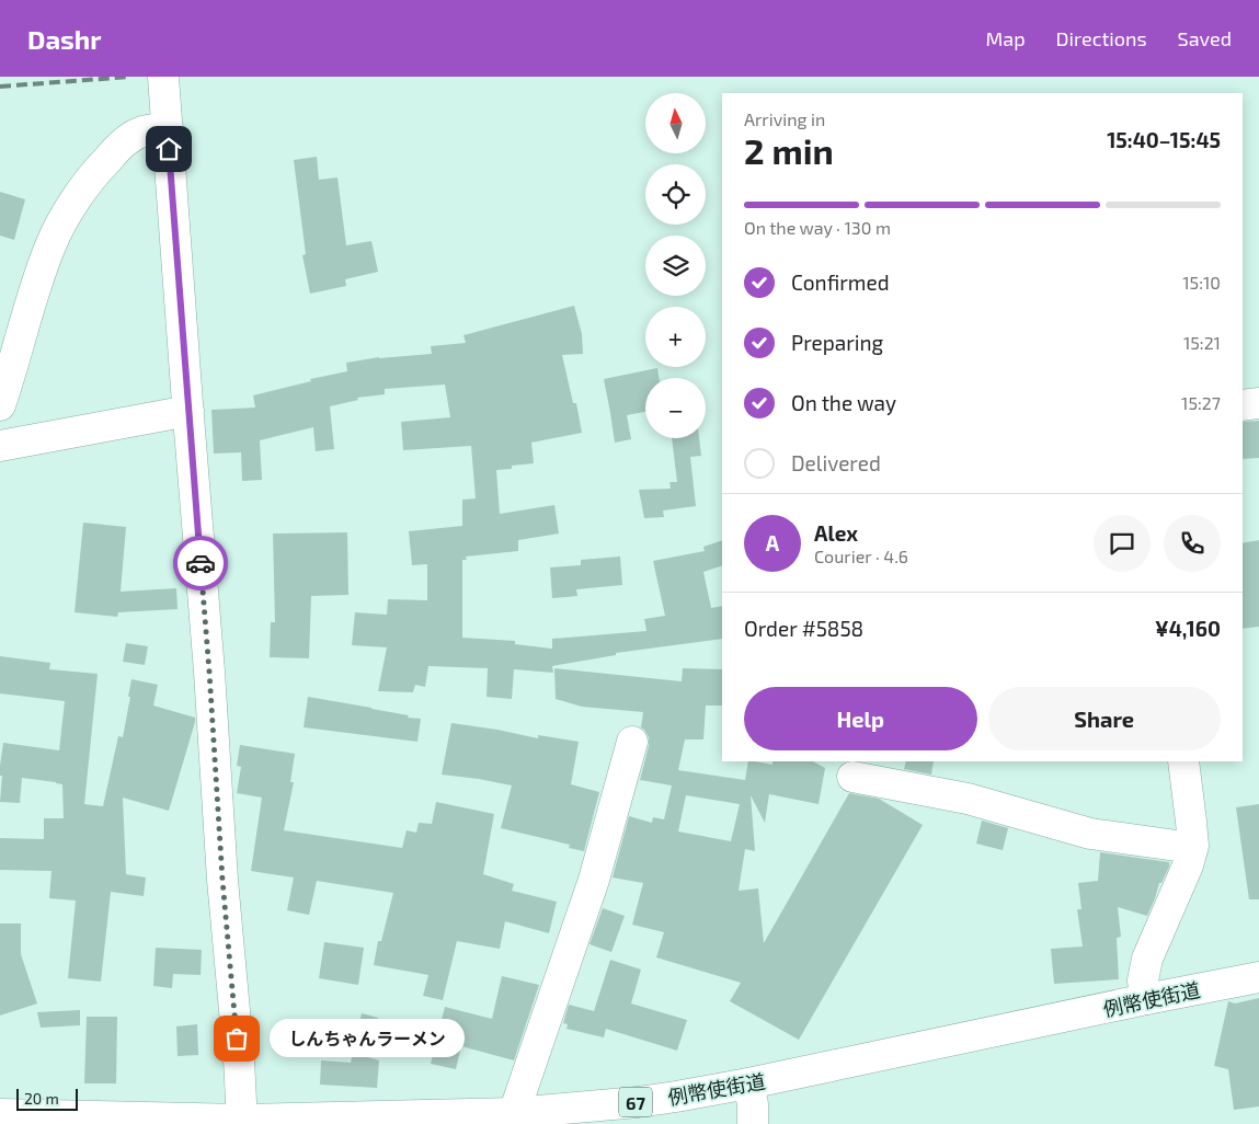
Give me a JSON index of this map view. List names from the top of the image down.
{
  "streets": {
    "street": ["例幣使街道", "67"]
  },
  "places": ["しんちゃんラーメン"],
  "scale_bar": "20 m",
  "north": "top",
  "page": {
    "header": "Dashr",
    "nav": ["Map", "Directions", "Saved"],
    "map_buttons": ["+", "−"],
    "heading": ["2 min", "Arriving in", "15:40–15:45"],
    "panel": [
      "Alex",
      "Courier · 4.6",
      "Order #5858",
      "¥4,160"
    ],
    "bar": "On the way · 130 m",
    "list": [
      ["Confirmed", "15:10"],
      ["Preparing", "15:21"],
      ["On the way", "15:27"],
      "Delivered"
    ],
    "round": "A",
    "buttons": ["Help", "Share"],
    "bubble": "しんちゃんラーメン",
    "scale": "20 m"
  }
}
